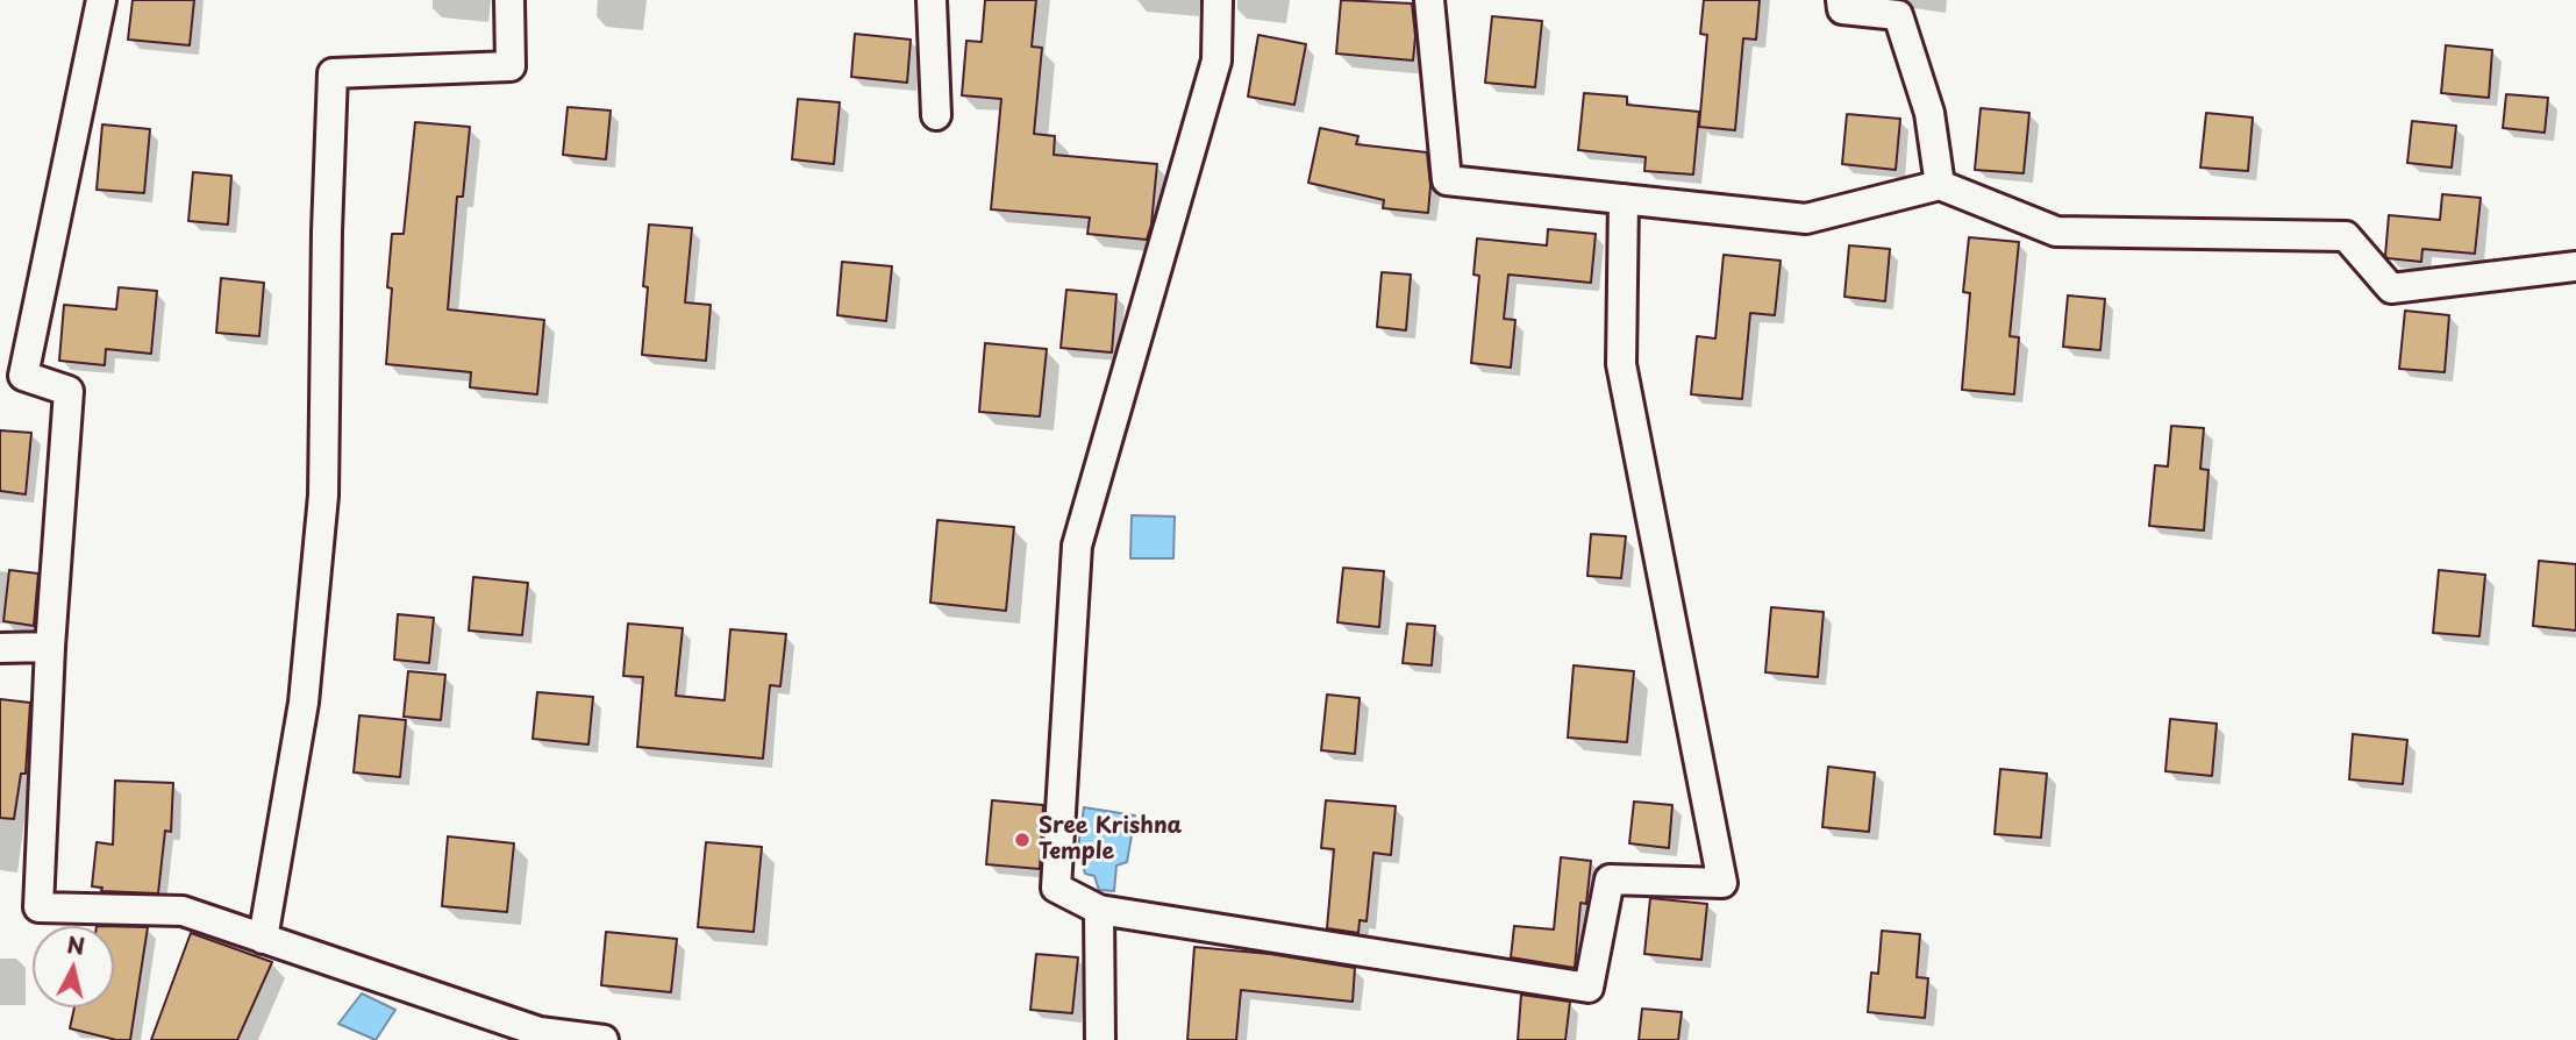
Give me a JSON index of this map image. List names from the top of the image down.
{
  "places": ["Sree Krishna Temple"],
  "north": "top"
}
